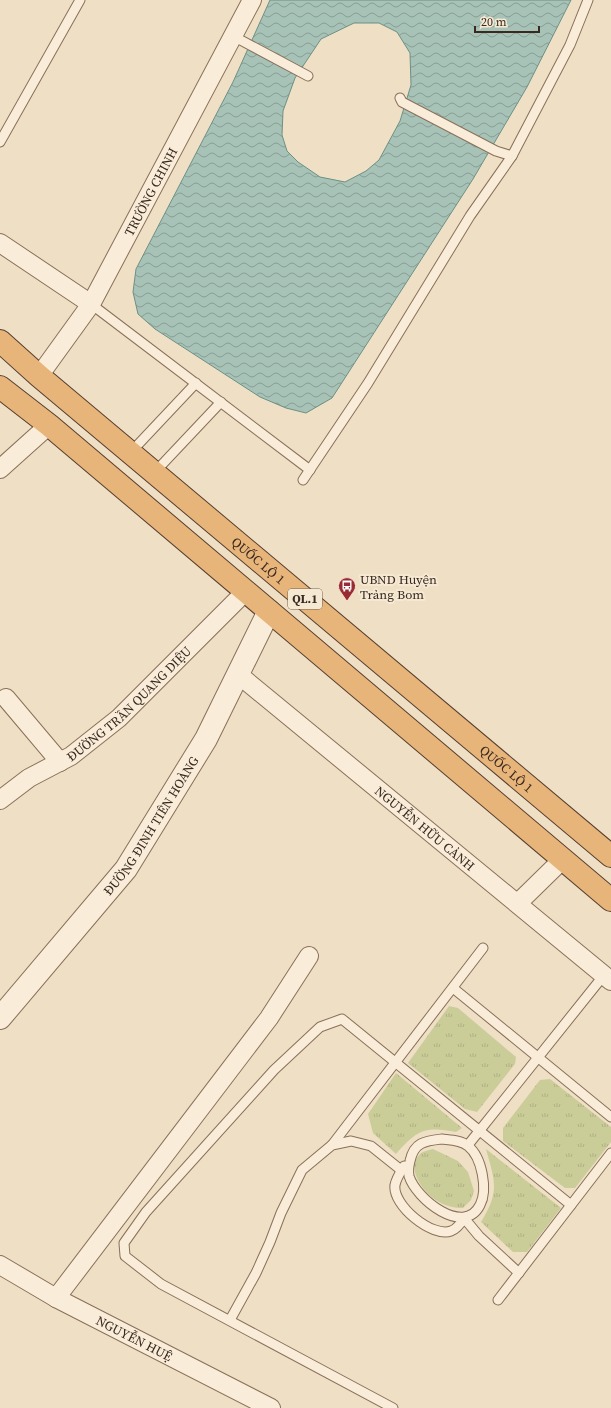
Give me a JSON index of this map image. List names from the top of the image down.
{
  "streets": {
    "highway": ["QUỐC LỘ 1", "QL.1"],
    "street": [
      "TRƯỜNG CHINH",
      "ĐƯỜNG TRẦN QUANG DIỆU",
      "ĐƯỜNG ĐINH TIÊN HOÀNG",
      "NGUYỄN HỮU CẢNH",
      "NGUYỄN HUỆ"
    ]
  },
  "crossings": [
    ["TRƯỜNG CHINH", "QUỐC LỘ 1"],
    ["QL.1", "ĐƯỜNG TRẦN QUANG DIỆU"],
    ["QL.1", "ĐƯỜNG ĐINH TIÊN HOÀNG"],
    ["ĐƯỜNG ĐINH TIÊN HOÀNG", "NGUYỄN HỮU CẢNH"]
  ],
  "places": {
    "bus stop": ["UBND Huyện Trảng Bom"]
  },
  "scale_bar": "20 m"
}
